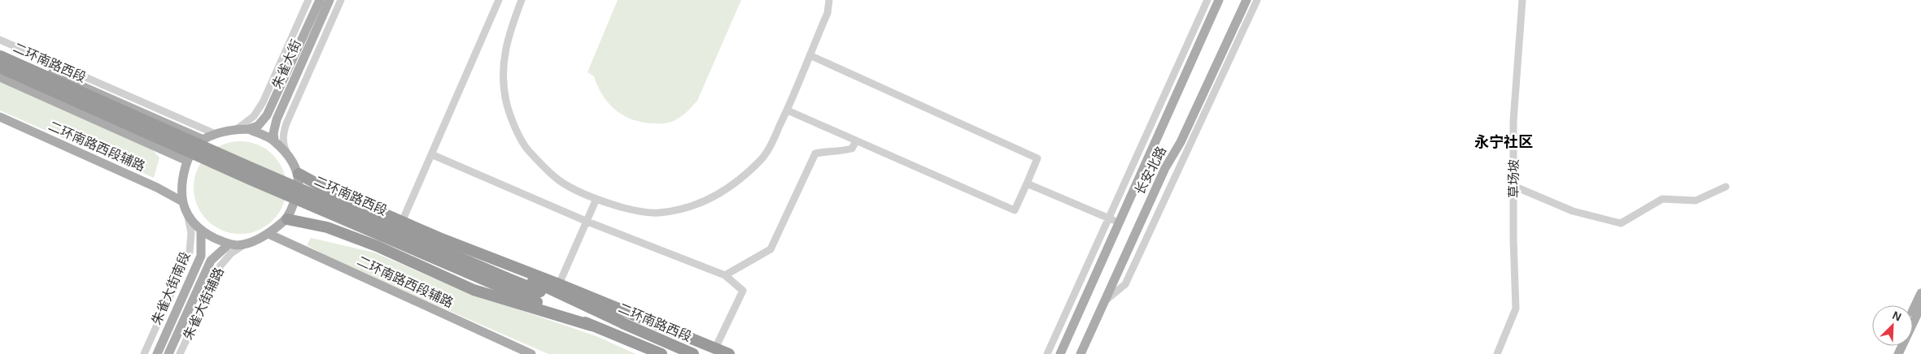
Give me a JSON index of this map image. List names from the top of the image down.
{
  "streets": {
    "highway": ["二环南路西段"],
    "main road": [
      "朱雀大街",
      "二环南路西段辅路",
      "长安北路",
      "朱雀大街南段"
    ],
    "street": ["草场坡", "朱雀大街辅路"]
  },
  "crossings": [
    ["二环南路西段", "朱雀大街"],
    ["二环南路西段", "二环南路西段辅路"],
    ["二环南路西段", "朱雀大街南段"],
    ["二环南路西段", "朱雀大街辅路"],
    ["朱雀大街", "二环南路西段辅路"],
    ["朱雀大街", "朱雀大街南段"],
    ["朱雀大街", "朱雀大街辅路"],
    ["二环南路西段辅路", "朱雀大街南段"],
    ["二环南路西段辅路", "朱雀大街辅路"],
    ["朱雀大街南段", "朱雀大街辅路"]
  ],
  "districts": ["永宁社区"],
  "north": "top right"
}
